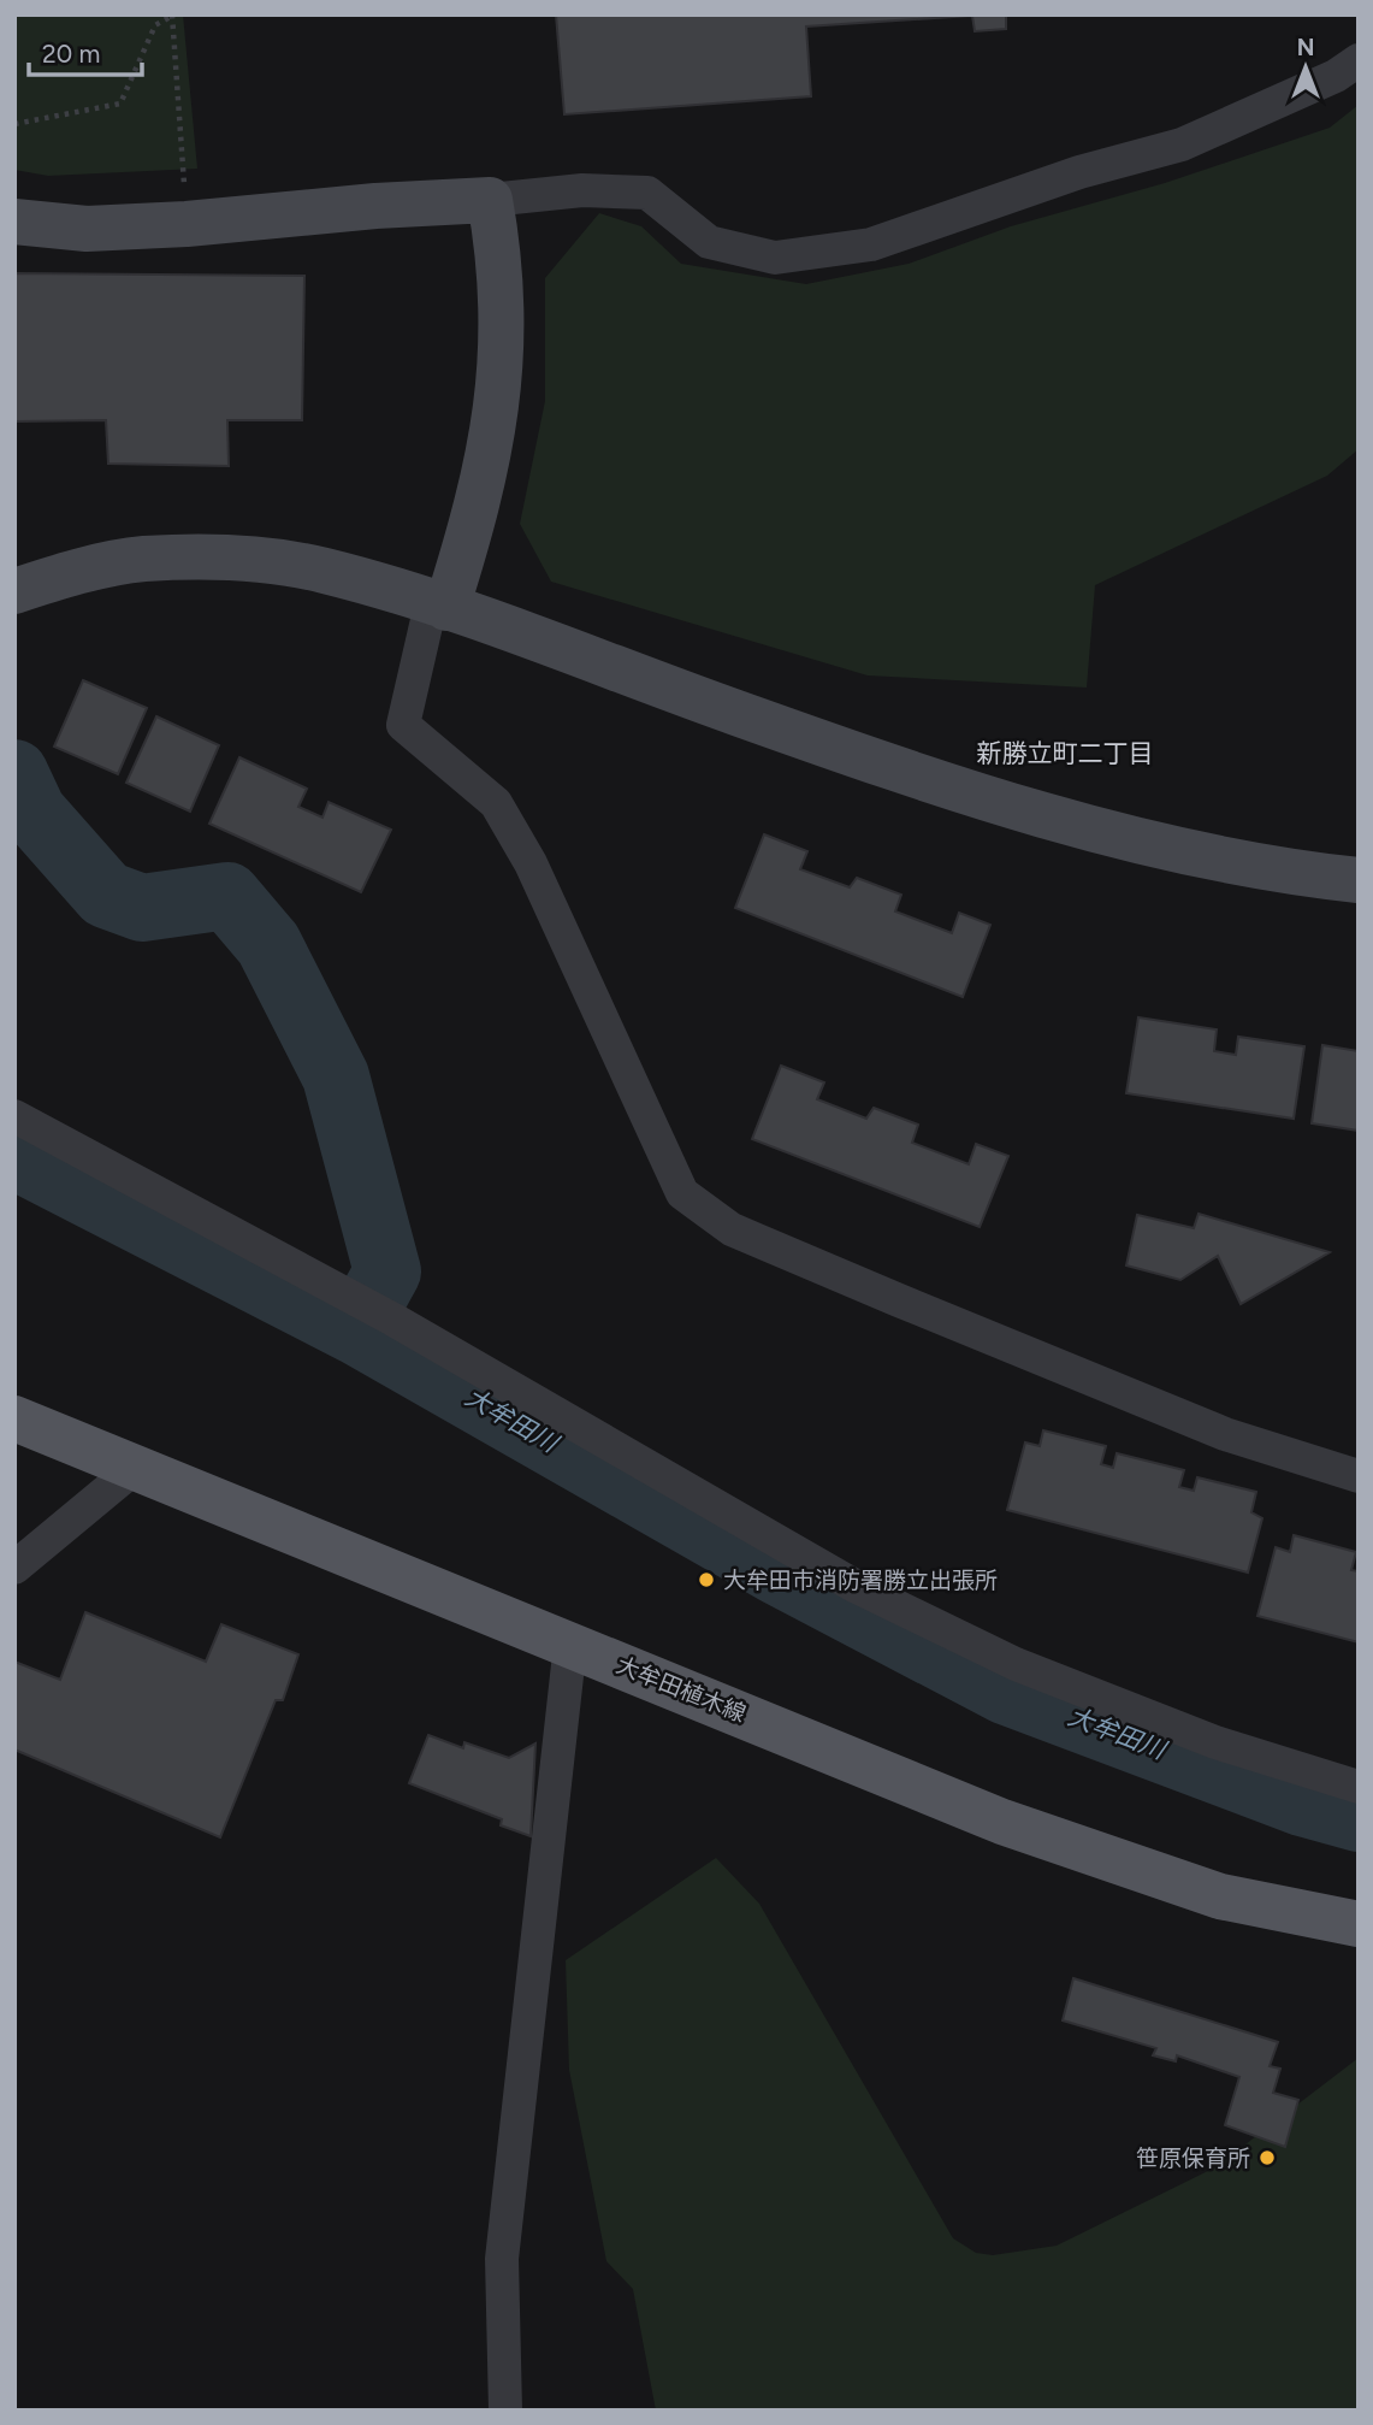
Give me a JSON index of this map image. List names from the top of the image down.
{
  "streets": {
    "main road": ["大牟田植木線"]
  },
  "districts": ["新勝立町二丁目"],
  "water": ["大牟田川"],
  "places": ["大牟田市消防署勝立出張所", "笹原保育所"],
  "scale_bar": "20 m",
  "north": "top"
}
